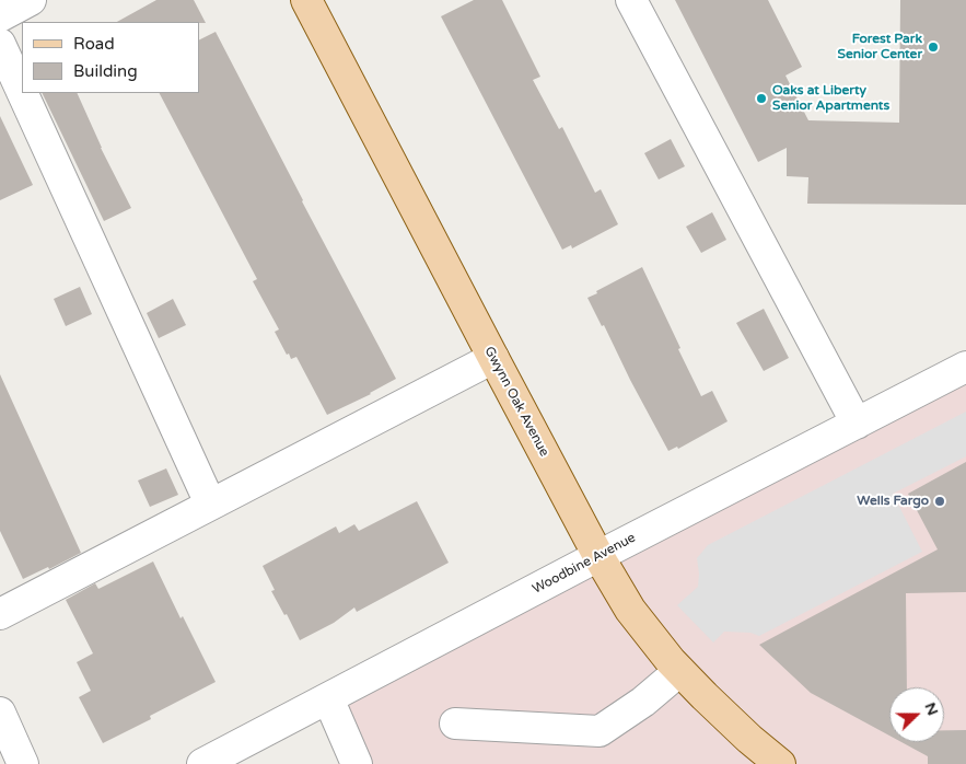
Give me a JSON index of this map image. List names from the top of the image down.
{
  "streets": {
    "main road": ["Gwynn Oak Avenue"],
    "street": ["Woodbine Avenue"]
  },
  "crossings": [
    ["Gwynn Oak Avenue", "Woodbine Avenue"]
  ],
  "places": ["Forest Park Senior Center", "Oaks at Liberty Senior Apartments", "Wells Fargo"],
  "legend": ["Road", "Building"],
  "north": "right"
}
